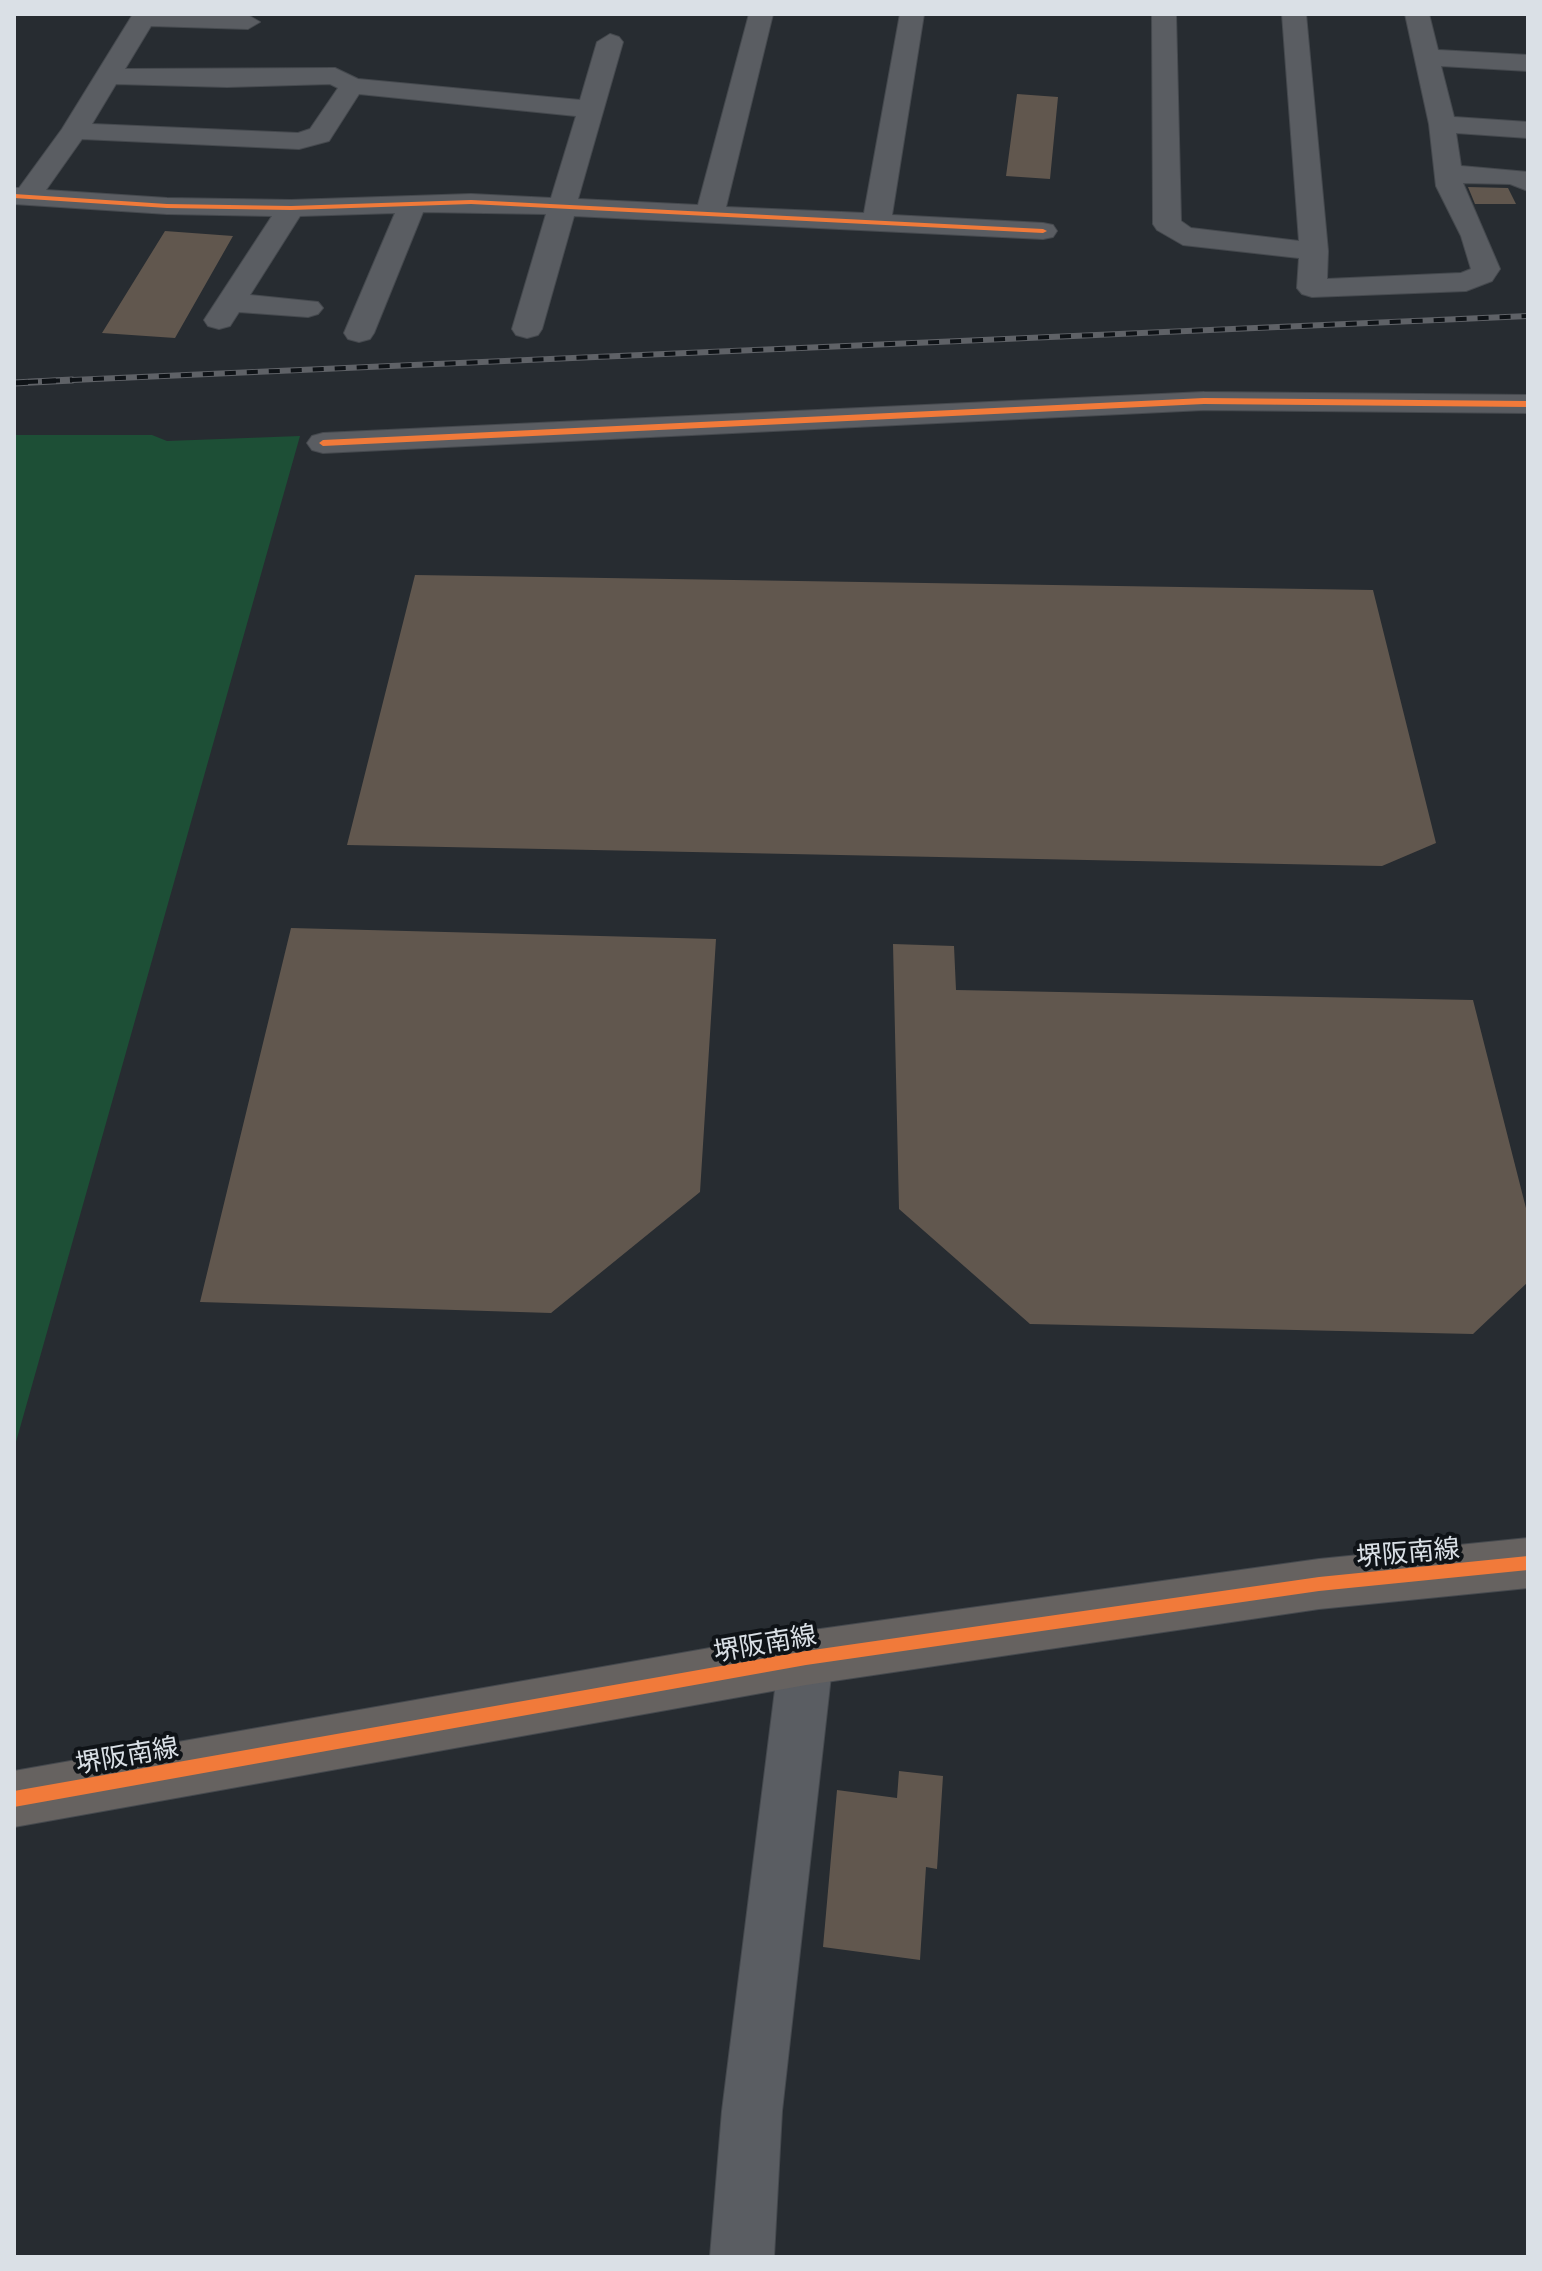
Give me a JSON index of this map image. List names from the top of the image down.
{
  "streets": {
    "main road": ["堺阪南線"]
  }
}
